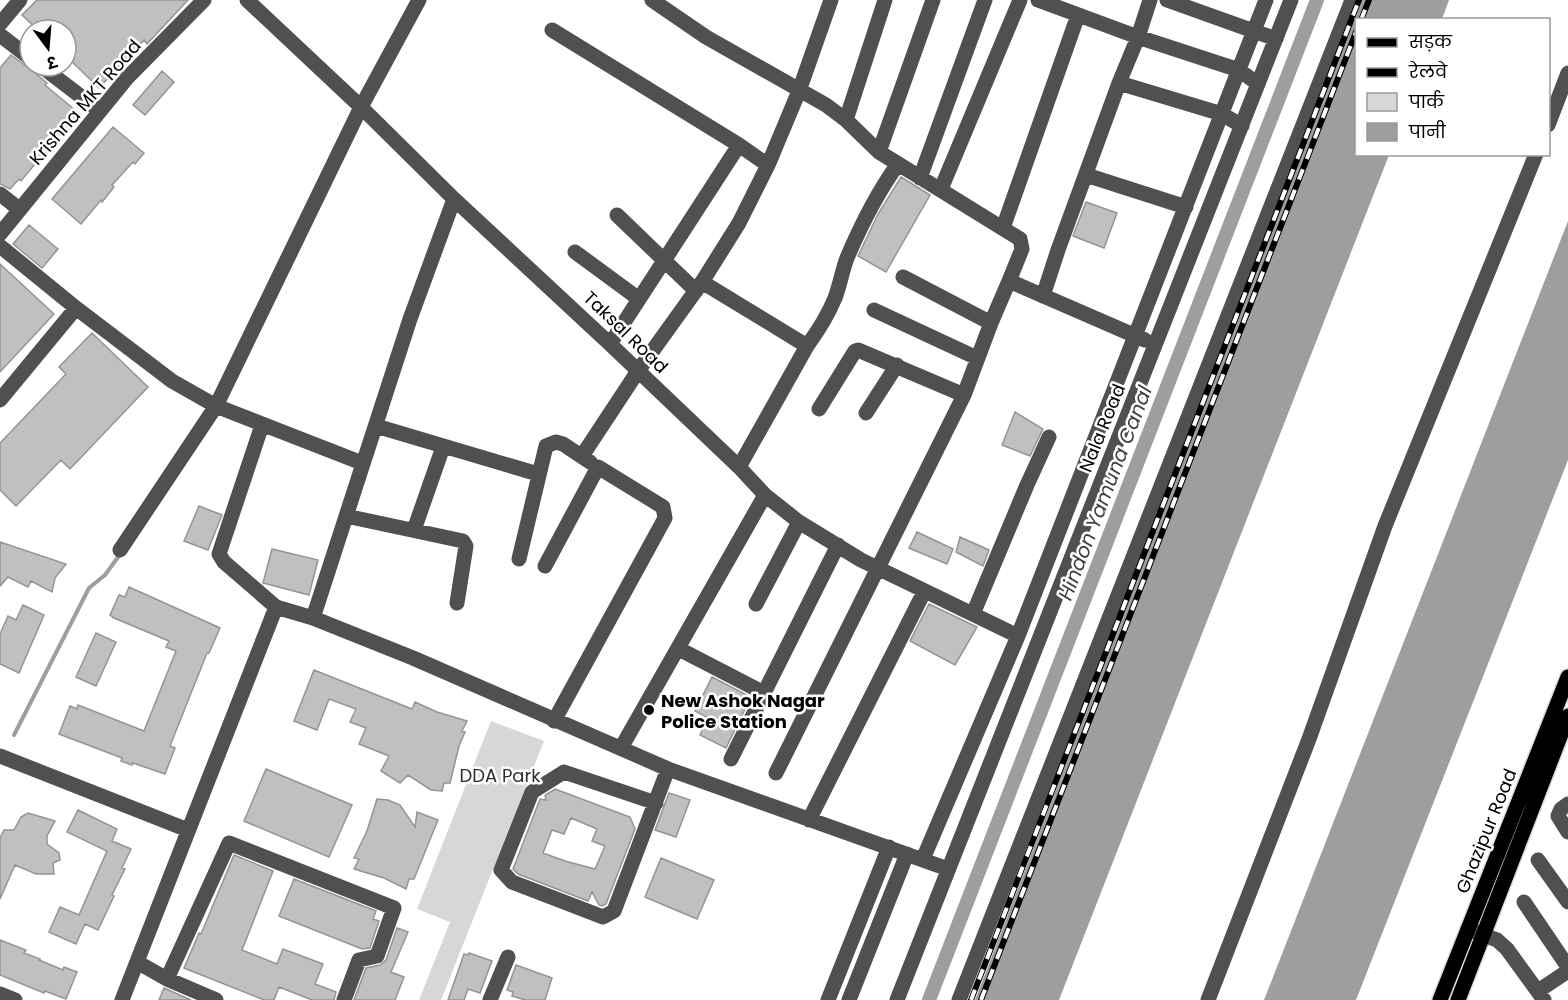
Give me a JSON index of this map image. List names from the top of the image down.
{
  "streets": {
    "main road": ["Ghazipur Road"],
    "street": ["Krishna MKT Road", "Taksal Road", "Nala Road"]
  },
  "crossings": [
    ["Taksal Road", "Nala Road"]
  ],
  "water": ["Hindon Yamuna Canal"],
  "parks": ["DDA Park"],
  "places": ["New Ashok Nagar Police Station"],
  "legend": [
    "सड़क",
    "रेलवे",
    "पार्क",
    "पानी"
  ],
  "north": "bottom"
}
